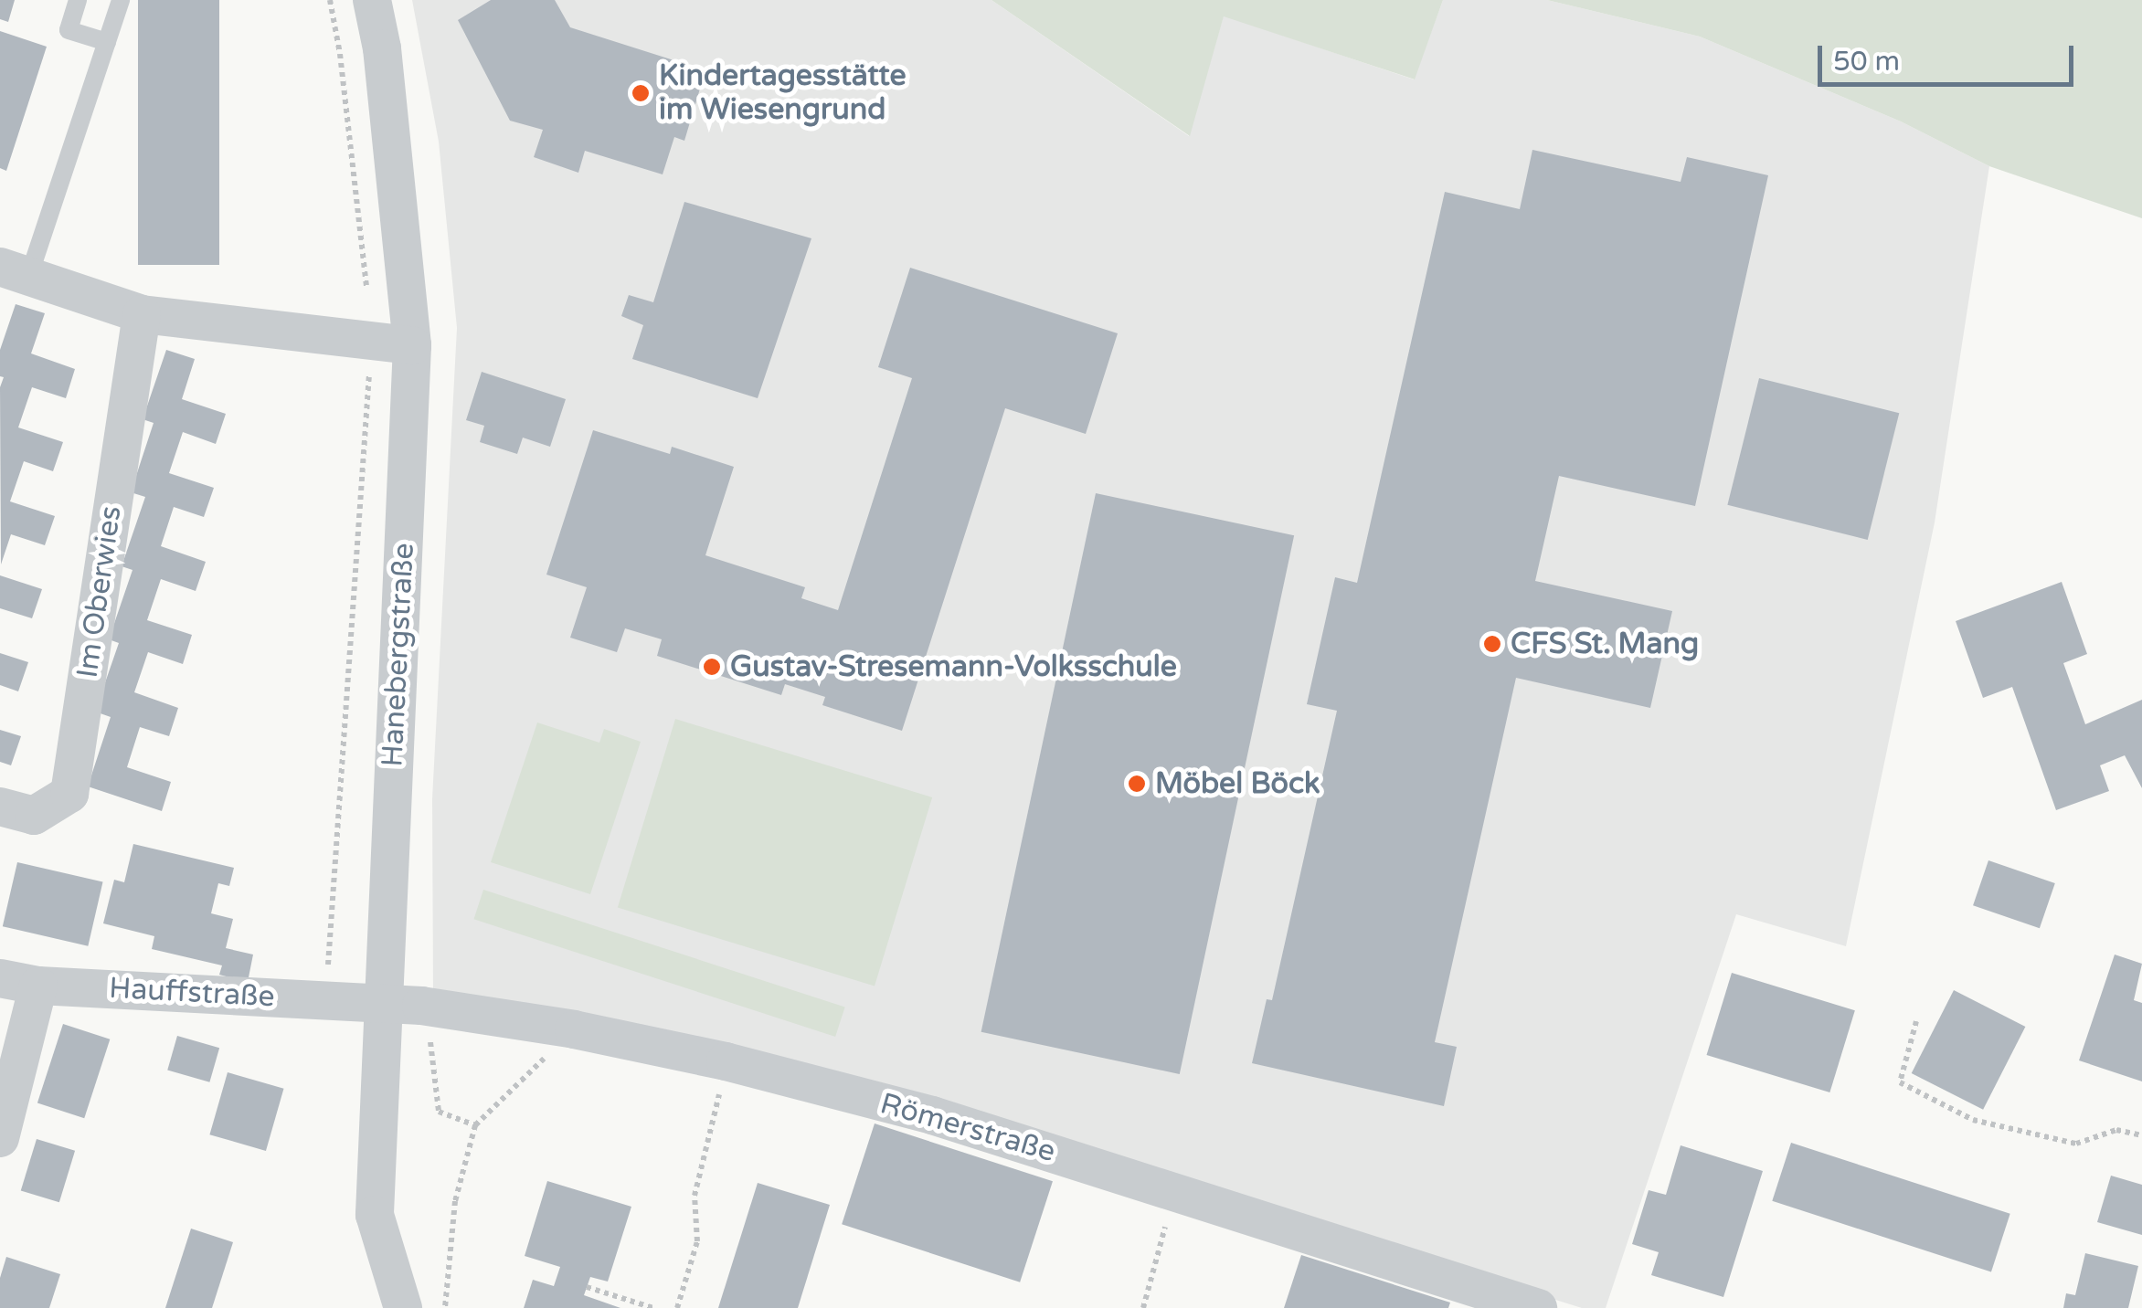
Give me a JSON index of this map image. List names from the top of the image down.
{
  "streets": {
    "street": [
      "Im Oberwies",
      "Hanebergstraße",
      "Hauffstraße",
      "Römerstraße"
    ]
  },
  "crossings": [
    ["Hanebergstraße", "Hauffstraße"],
    ["Hanebergstraße", "Römerstraße"],
    ["Hauffstraße", "Römerstraße"]
  ],
  "places": [
    "Kindertagesstätte im Wiesengrund",
    "CFS St. Mang",
    "Gustav-Stresemann-Volksschule",
    "Möbel Böck"
  ],
  "scale_bar": "50 m"
}
